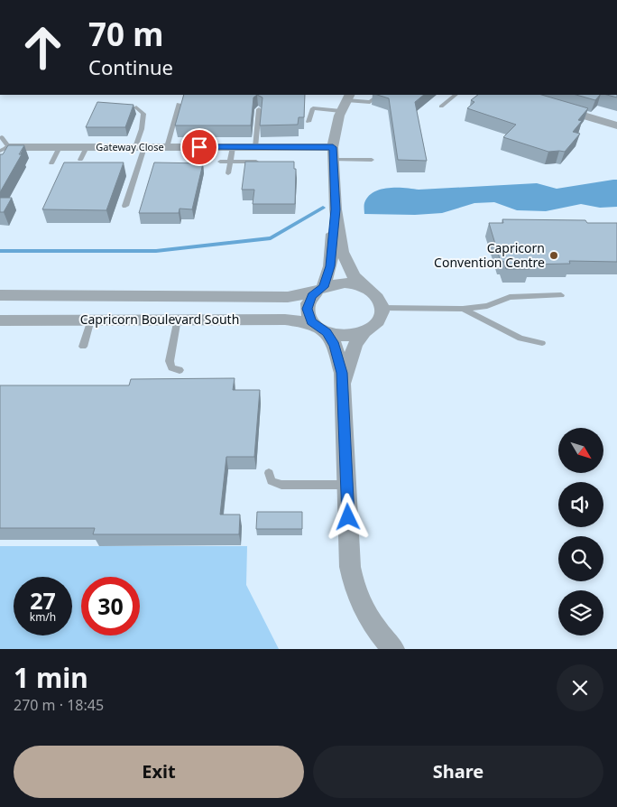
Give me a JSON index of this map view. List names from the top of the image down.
{
  "streets": {
    "street": ["Gateway Close", "Capricorn Boulevard South"]
  },
  "places": ["Capricorn Convention Centre"],
  "north": "bottom right",
  "page": {
    "turn": ["70 m", "Continue"],
    "speed": "27 km/h",
    "limit": "30",
    "heading": ["1 min", "270 m · 18:45"],
    "buttons": ["Exit", "Share"]
  }
}
